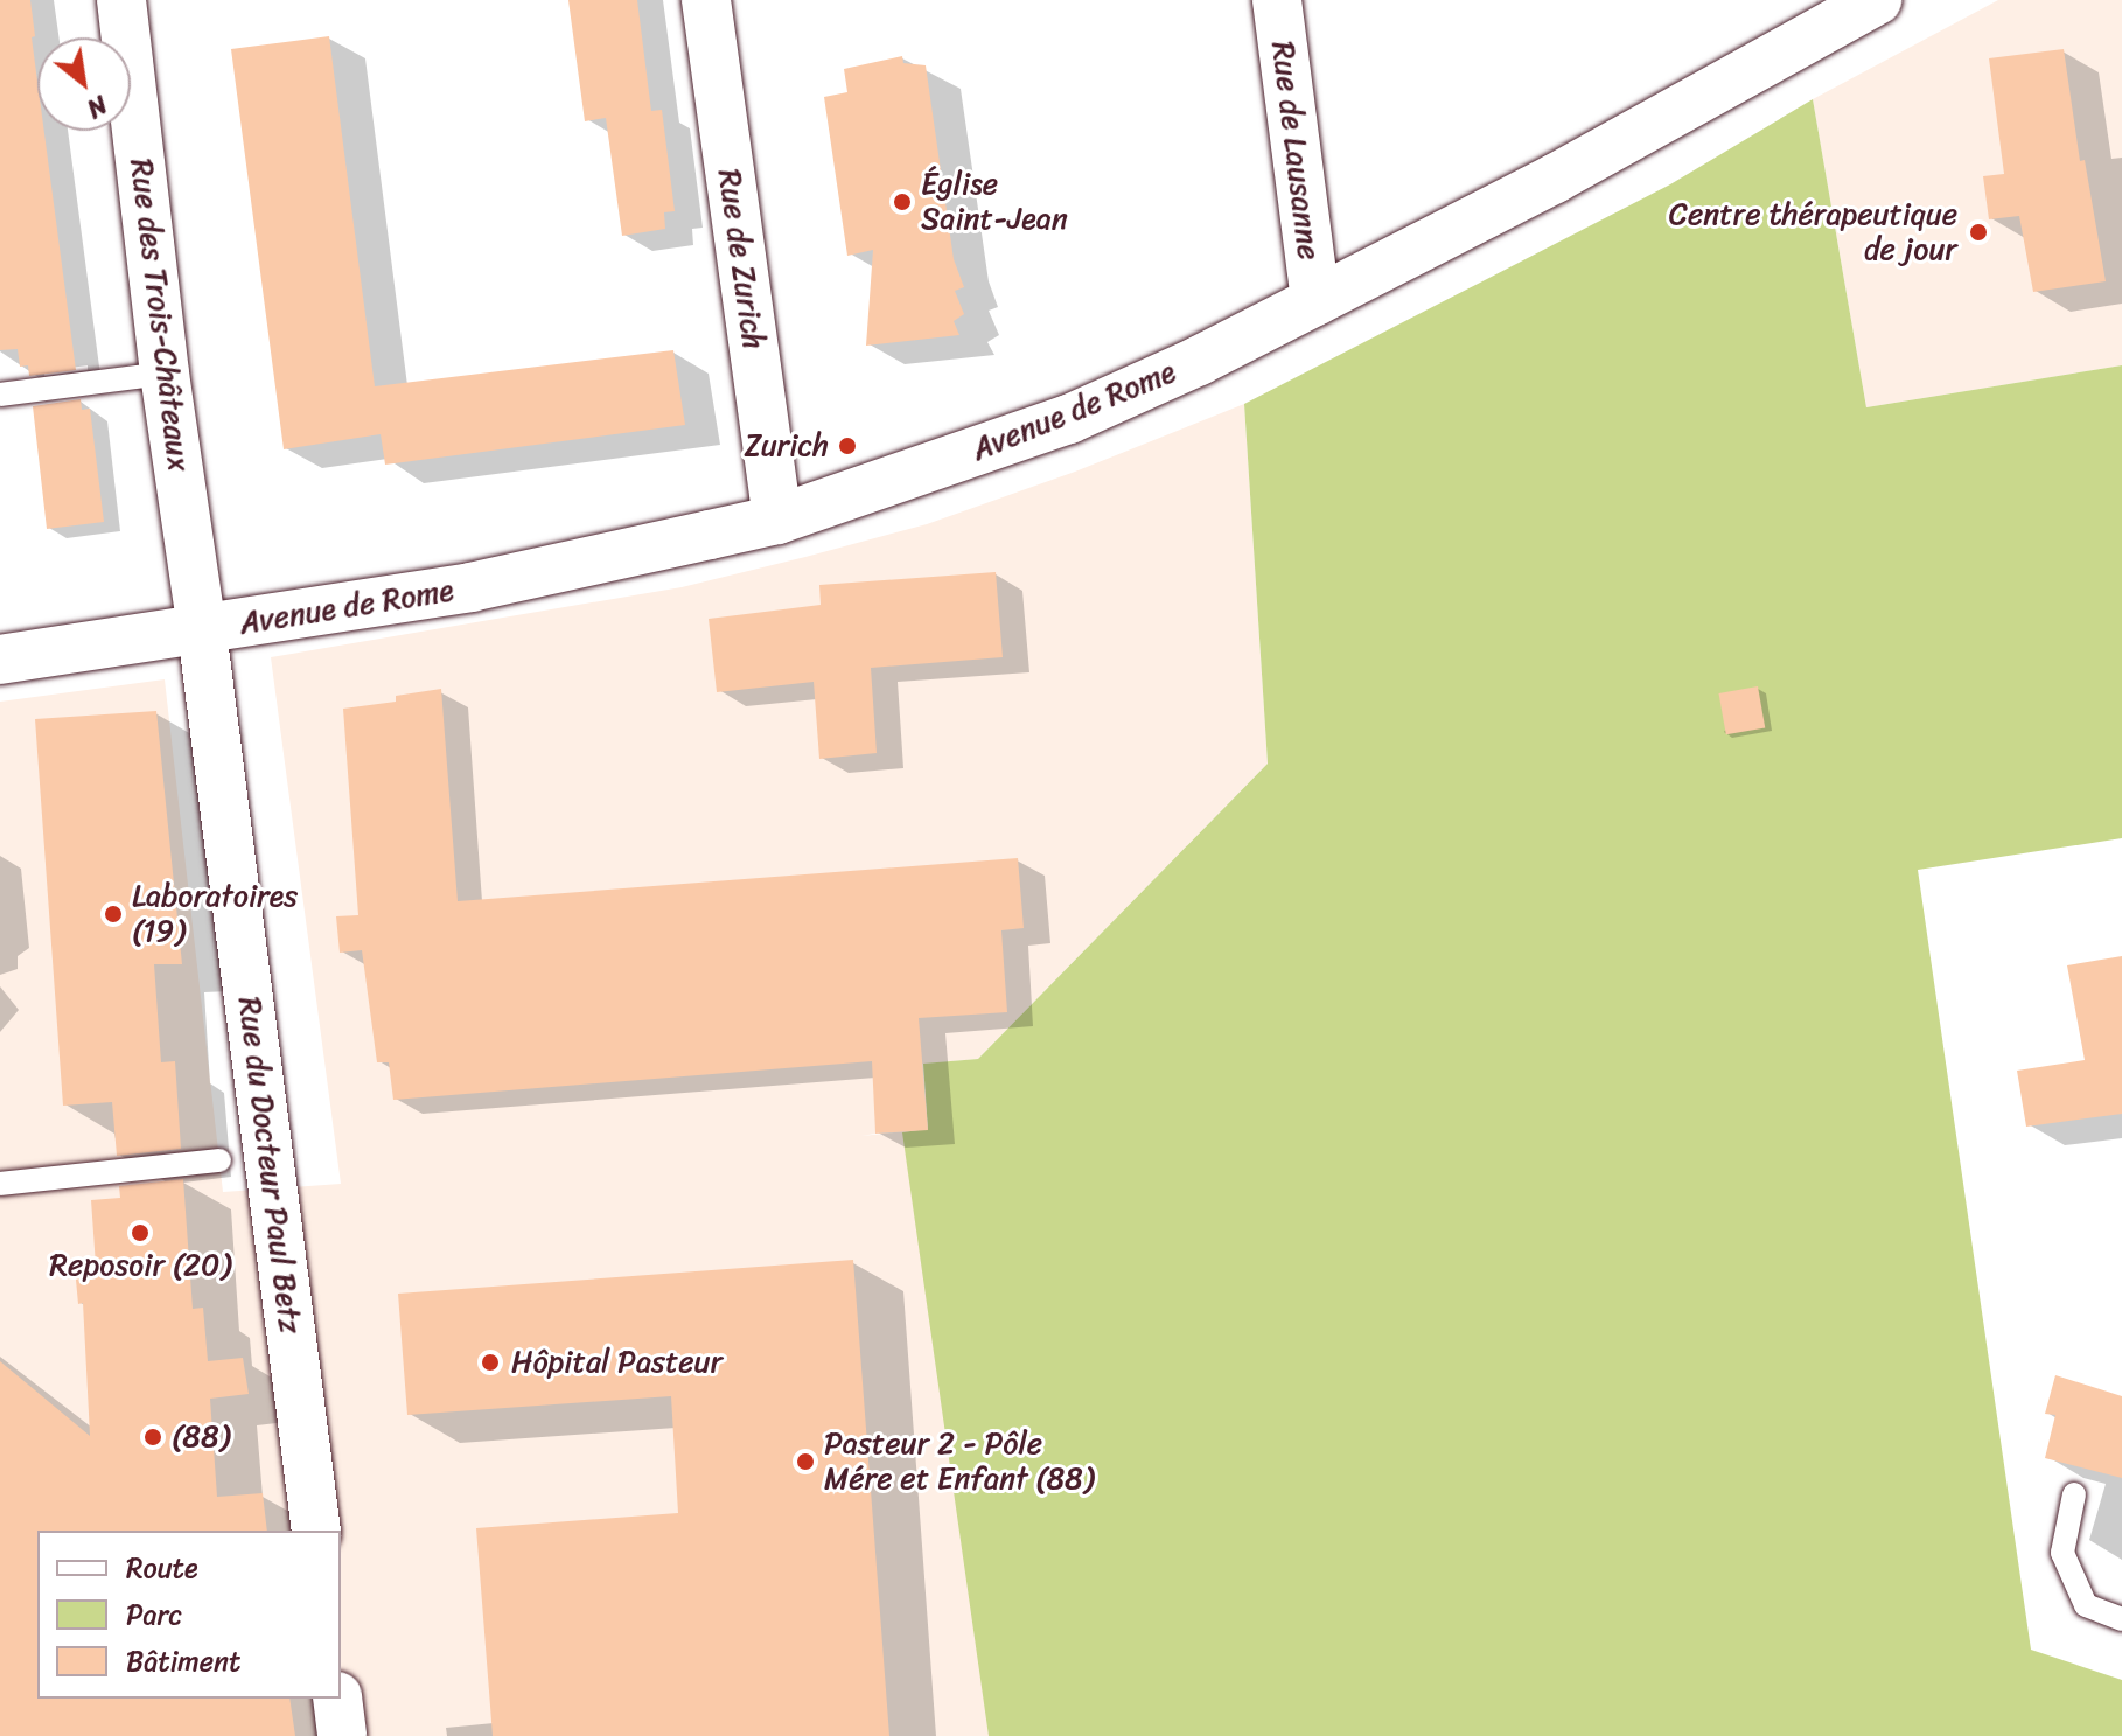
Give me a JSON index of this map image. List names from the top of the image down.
{
  "streets": {
    "street": [
      "Rue de Lausanne",
      "Rue de Zurich",
      "Rue des Trois-Châteaux",
      "Avenue de Rome",
      "Rue du Docteur Paul Betz"
    ]
  },
  "crossings": [
    ["Rue de Lausanne", "Avenue de Rome"],
    ["Rue de Zurich", "Avenue de Rome"],
    ["Rue des Trois-Châteaux", "Avenue de Rome"],
    ["Rue des Trois-Châteaux", "Rue du Docteur Paul Betz"],
    ["Avenue de Rome", "Rue du Docteur Paul Betz"]
  ],
  "places": [
    "Église Saint-Jean",
    "Centre thérapeutique de jour",
    "Zurich",
    "Laboratoires (19)",
    "Reposoir (20)",
    "Hôpital Pasteur",
    "(88)",
    "Pasteur 2 - Pôle Mére et Enfant (88)"
  ],
  "legend": ["Route", "Parc", "Bâtiment"],
  "north": "bottom right"
}
